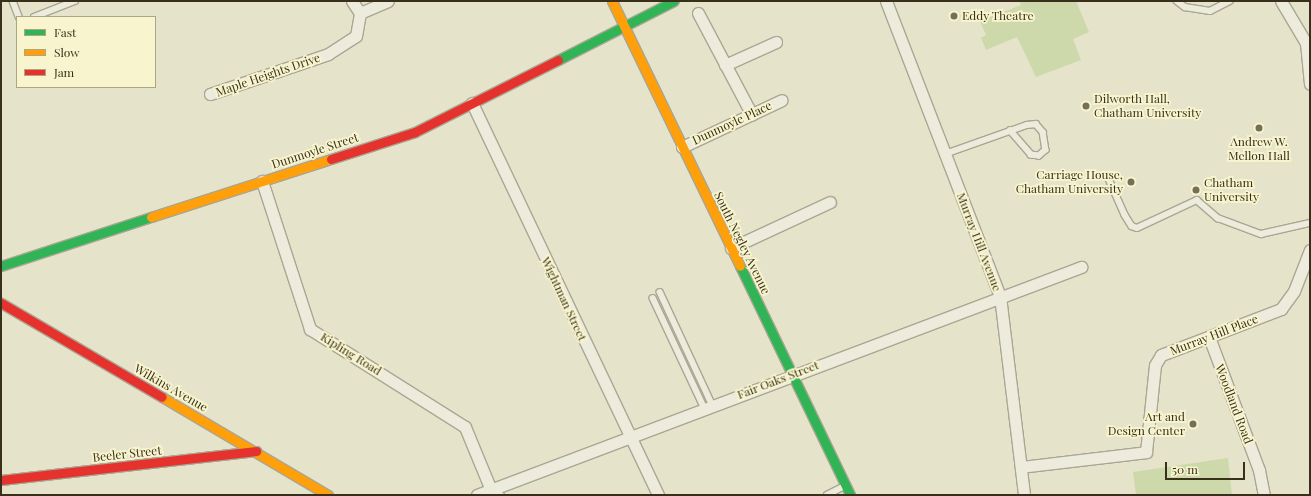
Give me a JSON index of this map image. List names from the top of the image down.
{
  "streets": {
    "street": [
      "Maple Heights Drive",
      "Dunmoyle Place",
      "Dunmoyle Street",
      "Murray Hill Avenue",
      "South Negley Avenue",
      "Wightman Street",
      "Murray Hill Place",
      "Kipling Road",
      "Fair Oaks Street",
      "Wilkins Avenue",
      "Woodland Road",
      "Beeler Street"
    ]
  },
  "crossings": [
    ["Dunmoyle Place", "South Negley Avenue"],
    ["Dunmoyle Street", "South Negley Avenue"],
    ["Dunmoyle Street", "Wightman Street"],
    ["Dunmoyle Street", "Kipling Road"],
    ["Murray Hill Avenue", "Murray Hill Place"],
    ["Murray Hill Avenue", "Fair Oaks Street"],
    ["South Negley Avenue", "Fair Oaks Street"],
    ["Wightman Street", "Fair Oaks Street"],
    ["Murray Hill Place", "Woodland Road"],
    ["Kipling Road", "Fair Oaks Street"],
    ["Wilkins Avenue", "Beeler Street"]
  ],
  "places": [
    "Eddy Theatre",
    "Dilworth Hall, Chatham University",
    "Andrew W. Mellon Hall",
    "Carriage House, Chatham University",
    "Chatham University",
    "Art and Design Center"
  ],
  "legend": ["Fast", "Slow", "Jam"],
  "scale_bar": "50 m"
}
